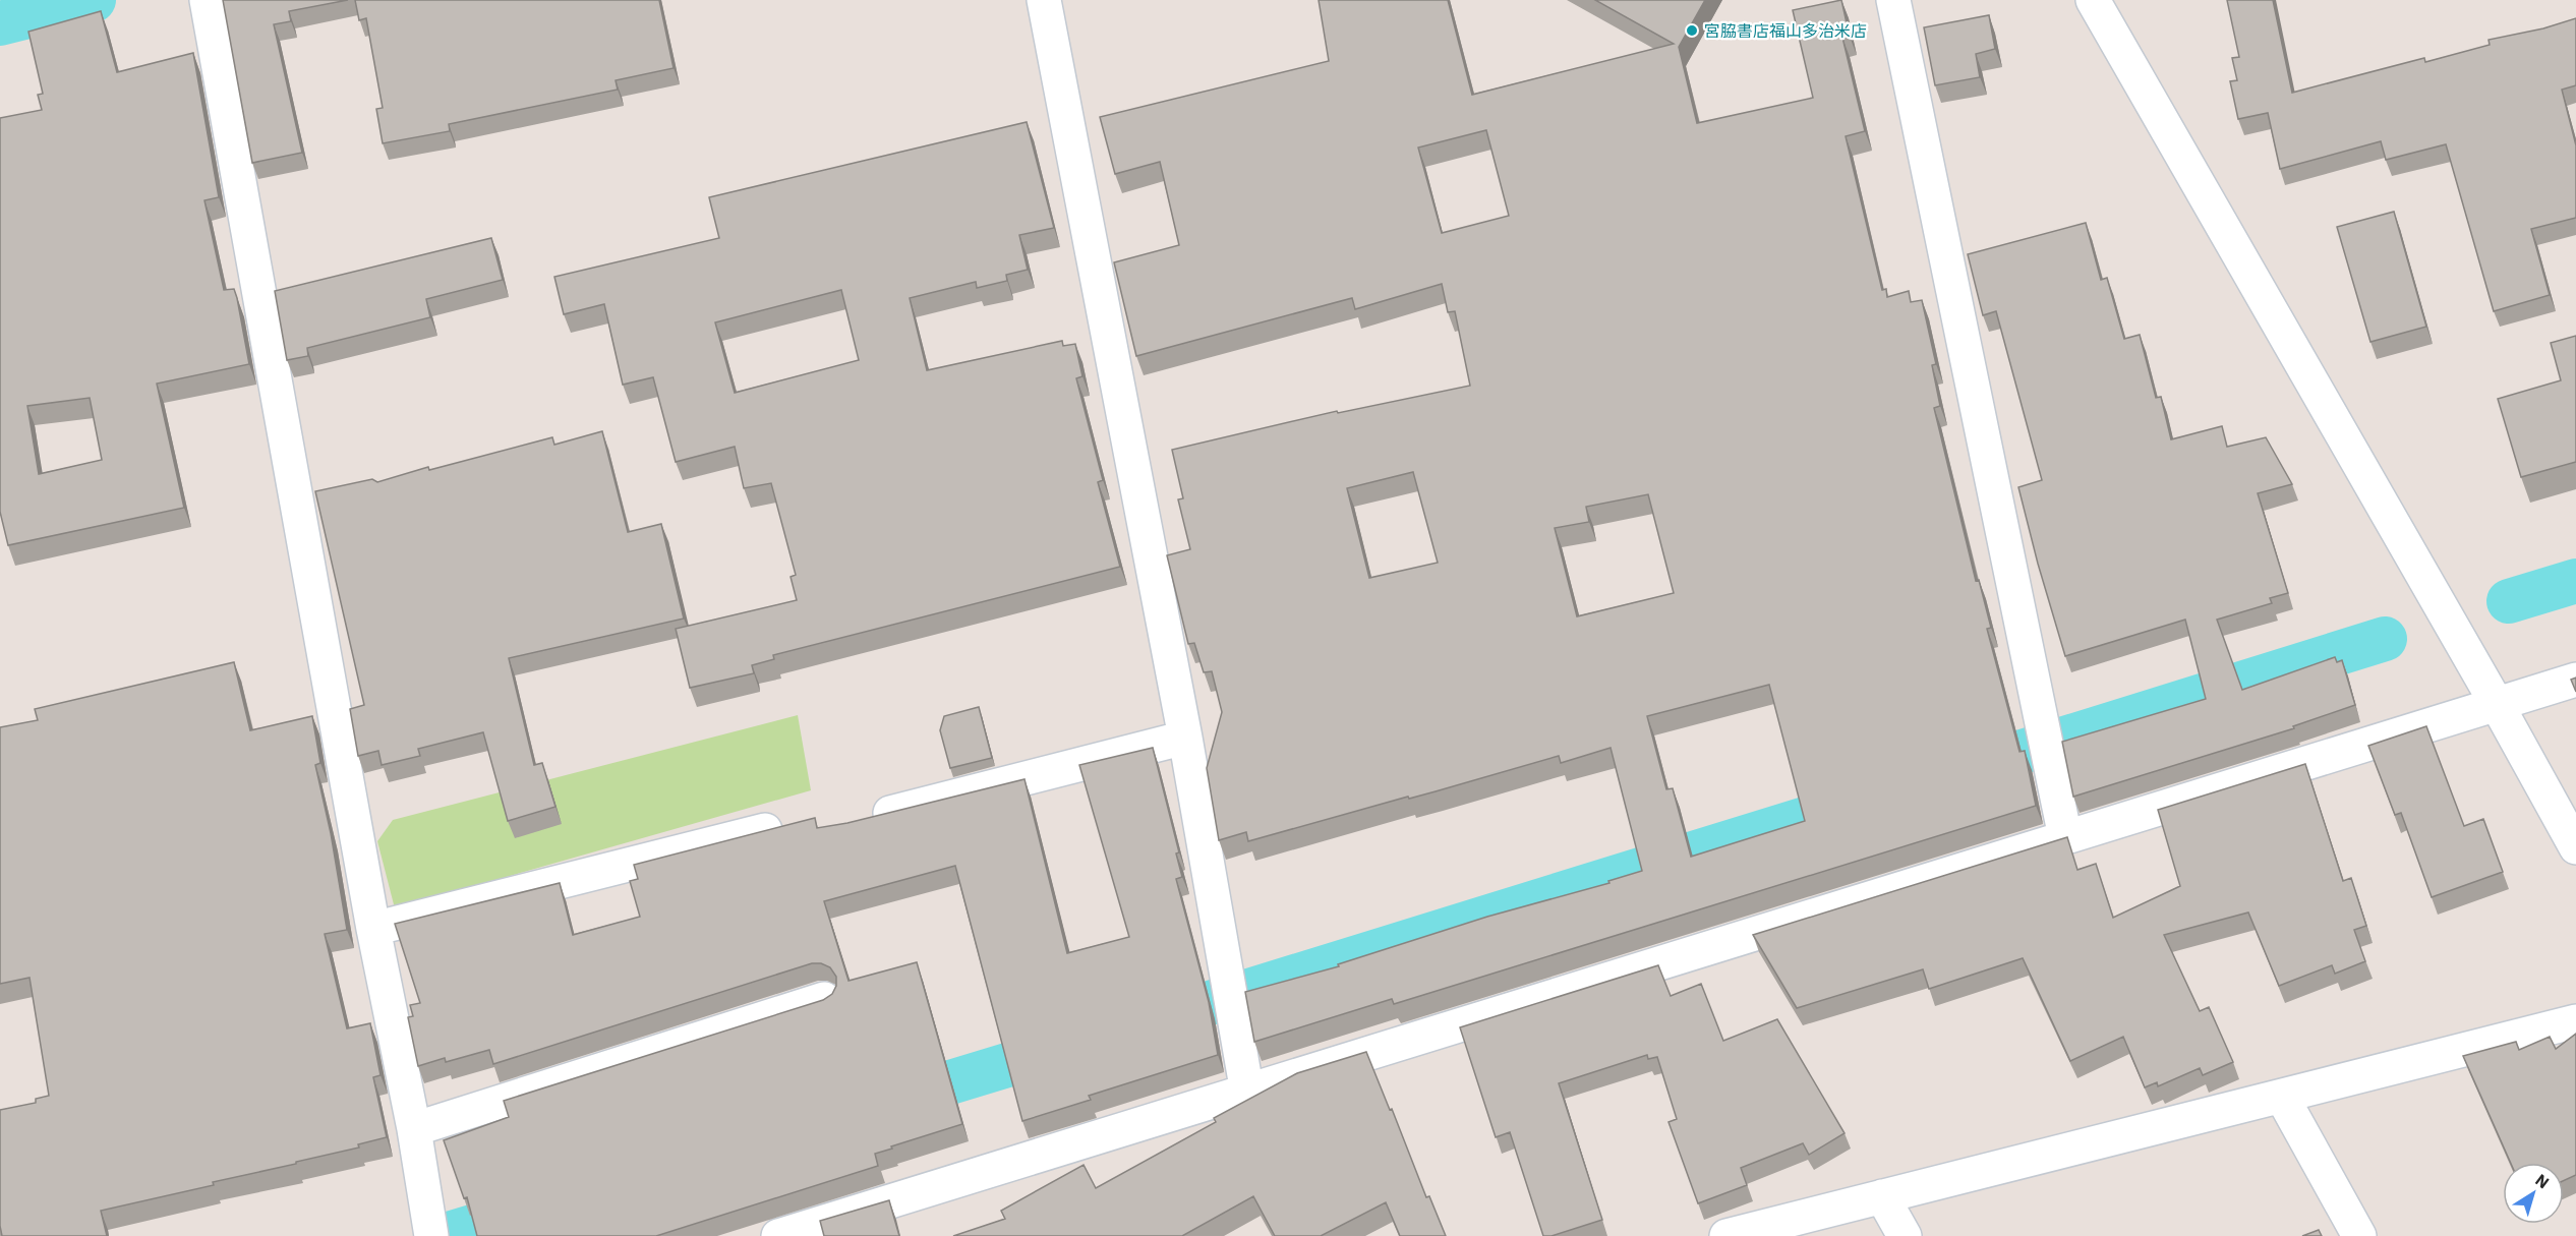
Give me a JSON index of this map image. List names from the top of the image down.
{
  "places": ["宮脇書店福山多治米店"],
  "north": "top right"
}
